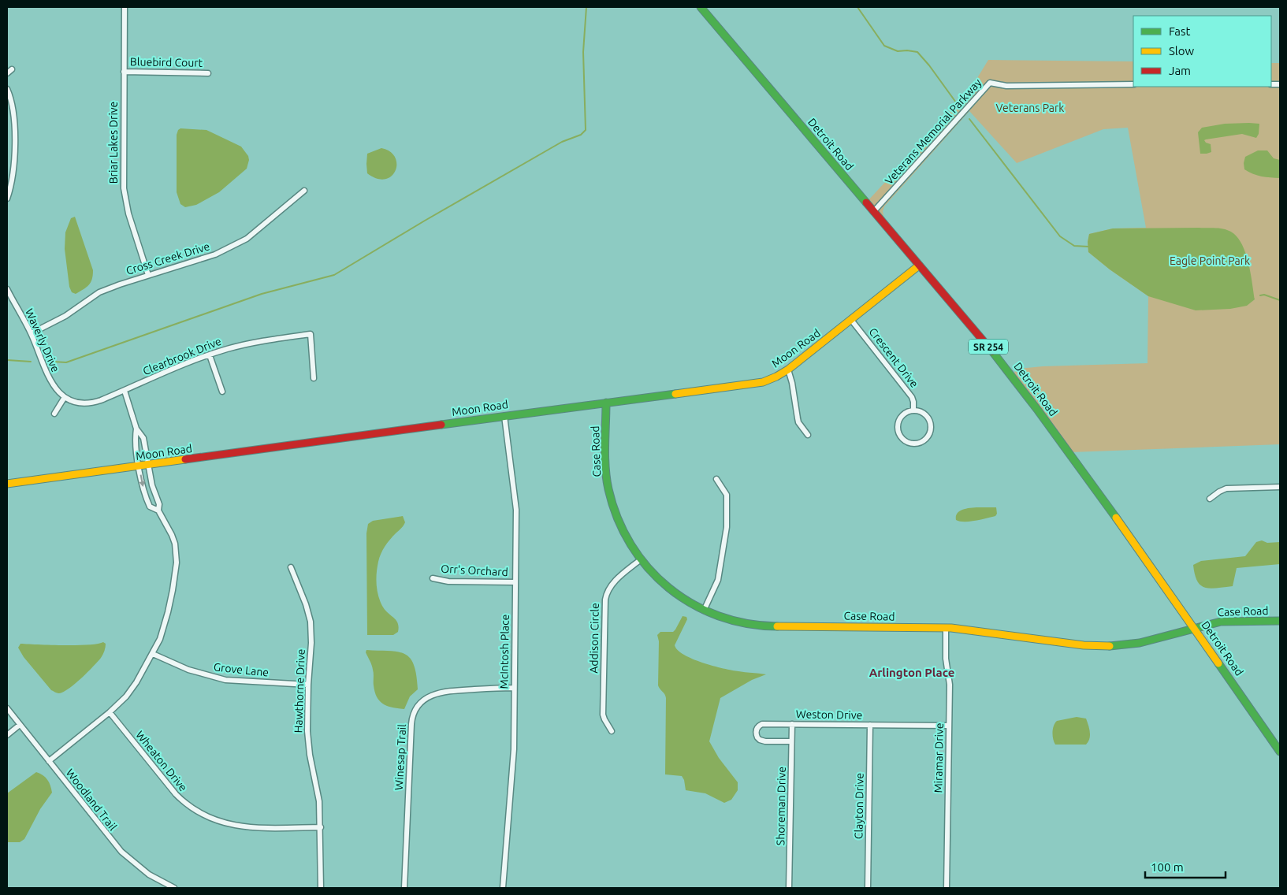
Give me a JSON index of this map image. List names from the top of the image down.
{
  "streets": {
    "street": [
      "Bluebird Court",
      "Veterans Memorial Parkway",
      "Briar Lakes Drive",
      "Detroit Road",
      "Cross Creek Drive",
      "Waverly Drive",
      "SR 254",
      "Moon Road",
      "Clearbrook Drive",
      "Crescent Drive",
      "Case Road",
      "Orr's Orchard",
      "Addison Circle",
      "McIntosh Place",
      "Grove Lane",
      "Hawthorne Drive",
      "Weston Drive",
      "Winesap Trail",
      "Miramar Drive",
      "Wheaton Drive",
      "Woodland Trail",
      "Shoreman Drive",
      "Clayton Drive"
    ]
  },
  "crossings": [
    ["Bluebird Court", "Briar Lakes Drive"],
    ["Veterans Memorial Parkway", "Detroit Road"],
    ["Briar Lakes Drive", "Cross Creek Drive"],
    ["Detroit Road", "Moon Road"],
    ["Detroit Road", "Case Road"],
    ["Cross Creek Drive", "Waverly Drive"],
    ["Waverly Drive", "Clearbrook Drive"],
    ["Moon Road", "Crescent Drive"],
    ["Moon Road", "Case Road"],
    ["Moon Road", "McIntosh Place"],
    ["Case Road", "Addison Circle"],
    ["Case Road", "Miramar Drive"],
    ["Orr's Orchard", "McIntosh Place"],
    ["McIntosh Place", "Winesap Trail"],
    ["Grove Lane", "Hawthorne Drive"],
    ["Hawthorne Drive", "Wheaton Drive"],
    ["Weston Drive", "Miramar Drive"],
    ["Weston Drive", "Shoreman Drive"],
    ["Weston Drive", "Clayton Drive"]
  ],
  "districts": ["Arlington Place"],
  "parks": ["Veterans Park", "Eagle Point Park"],
  "legend": ["Fast", "Slow", "Jam"],
  "scale_bar": "100 m"
}
